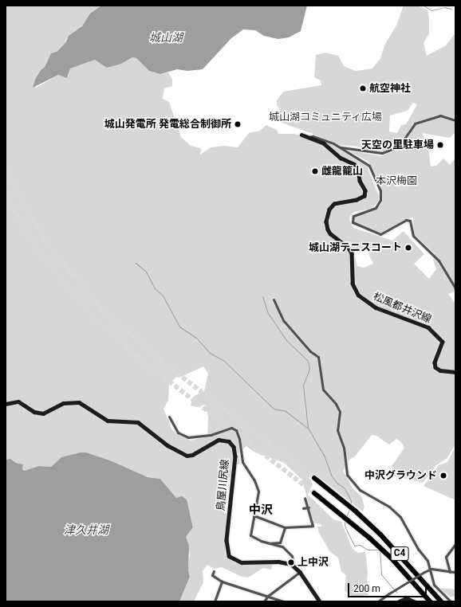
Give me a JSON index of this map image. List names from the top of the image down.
{
  "streets": {
    "highway": ["C4"],
    "main road": ["松風都井沢線", "鳥屋川尻線"]
  },
  "districts": ["中沢"],
  "water": ["城山湖", "津久井湖"],
  "parks": ["城山湖コミュニティ広場", "本沢梅園"],
  "places": [
    "航空神社",
    "城山発電所 発電総合制御所",
    "天空の里駐車場",
    "雌龍籠山",
    "城山湖テニスコート",
    "中沢グラウンド",
    "上中沢"
  ],
  "scale_bar": "200 m"
}
